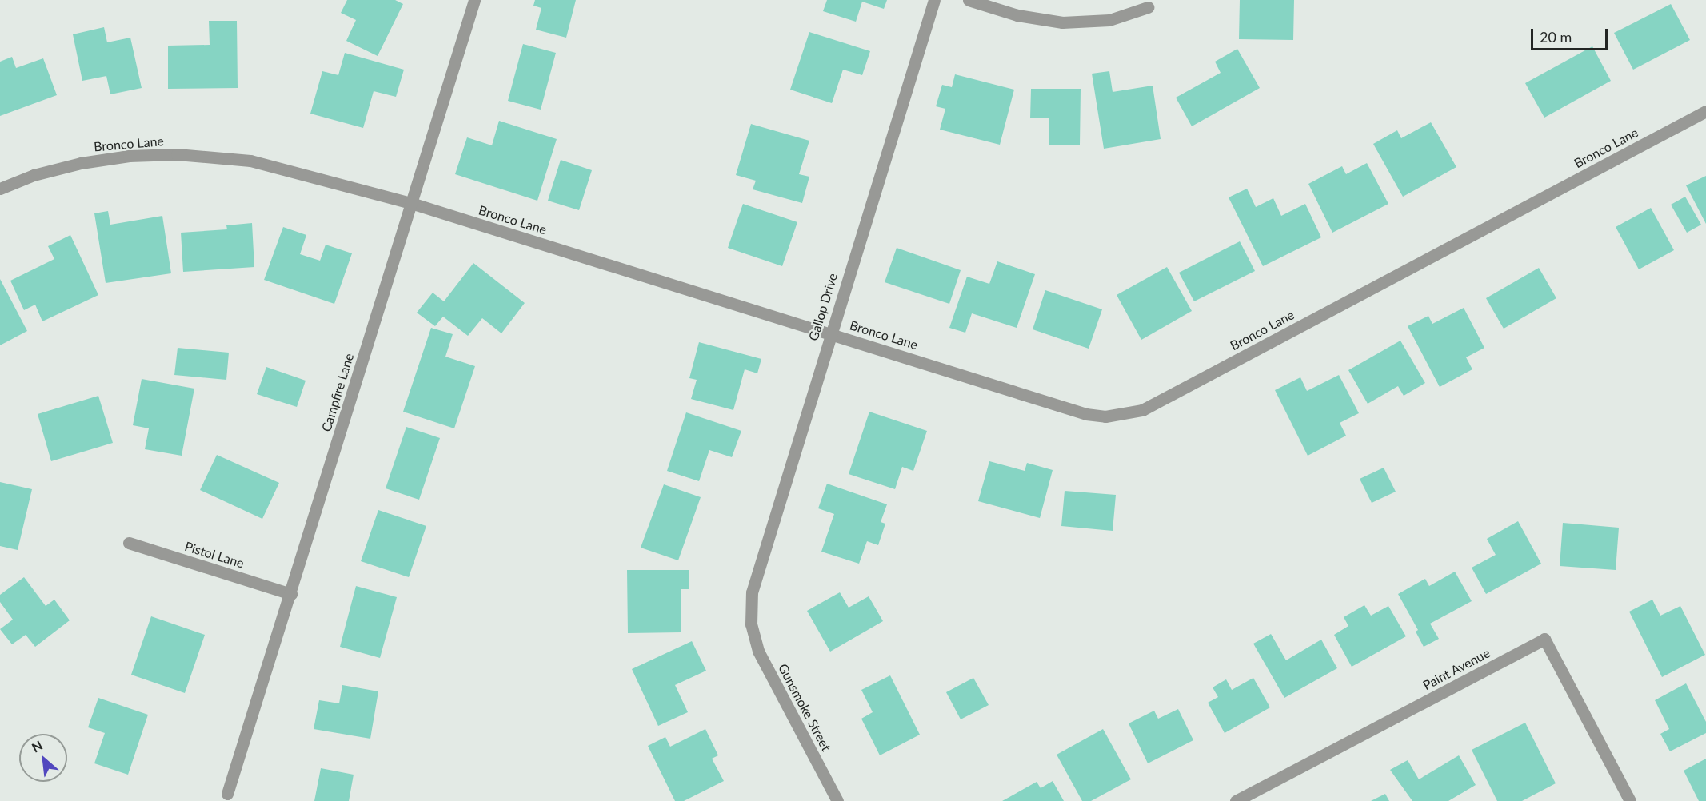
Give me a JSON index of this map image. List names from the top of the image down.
{
  "streets": {
    "street": [
      "Bronco Lane",
      "Gallop Drive",
      "Campfire Lane",
      "Pistol Lane",
      "Paint Avenue",
      "Gunsmoke Street"
    ]
  },
  "crossings": [
    ["Bronco Lane", "Gallop Drive"],
    ["Bronco Lane", "Campfire Lane"],
    ["Gallop Drive", "Gunsmoke Street"],
    ["Campfire Lane", "Pistol Lane"]
  ],
  "scale_bar": "20 m",
  "north": "top left"
}
